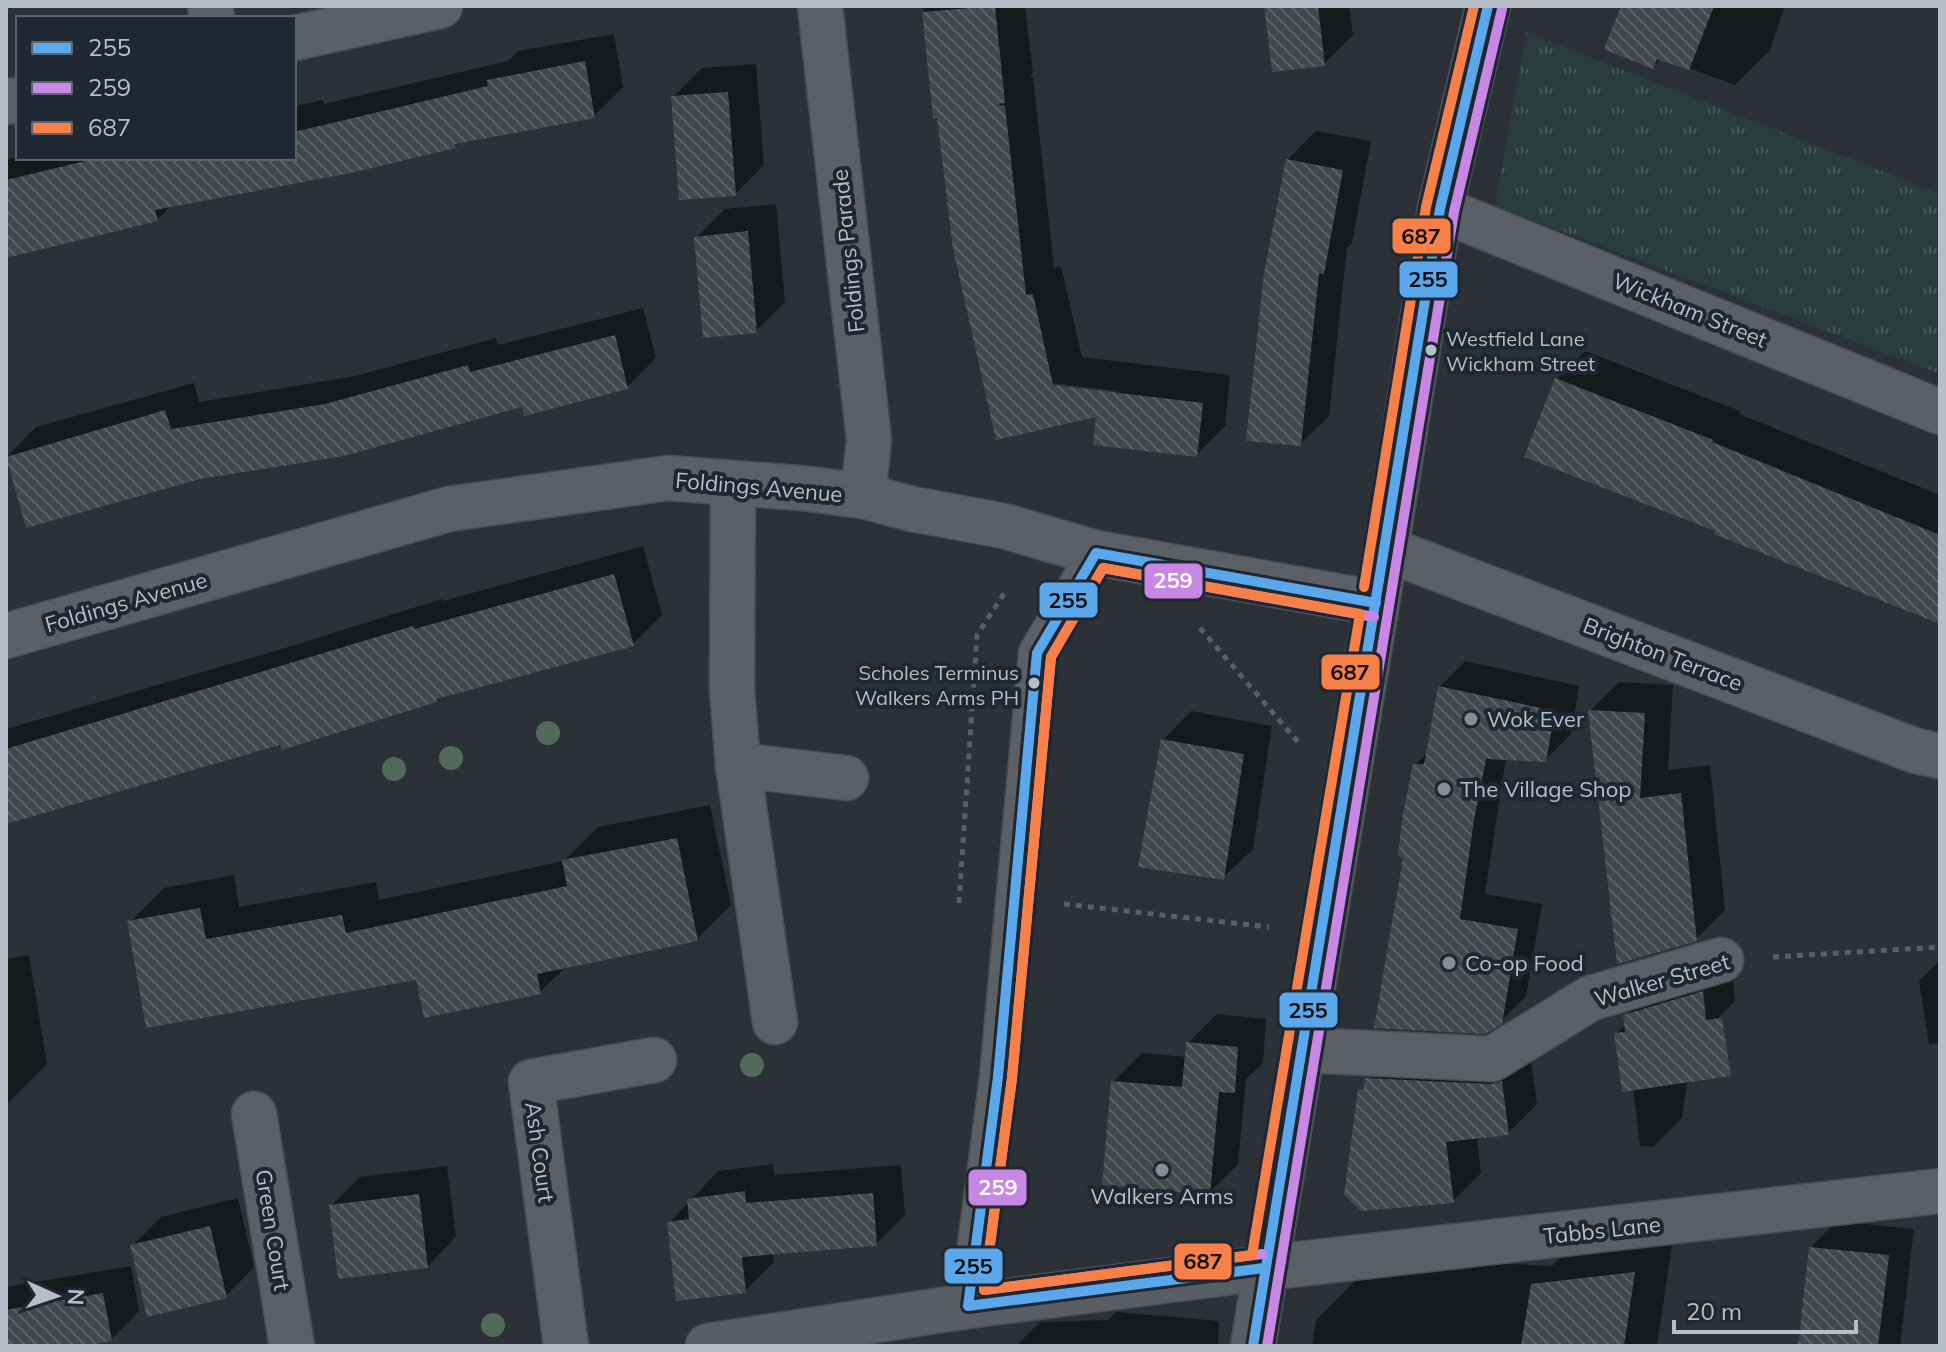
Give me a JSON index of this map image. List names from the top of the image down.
{
  "streets": {
    "street": [
      "Foldings Parade",
      "Wickham Street",
      "Foldings Avenue",
      "Brighton Terrace",
      "Walker Street",
      "Ash Court",
      "Green Court",
      "Tabbs Lane"
    ]
  },
  "crossings": [
    ["Foldings Parade", "Foldings Avenue"]
  ],
  "places": [
    "Westfield Lane Wickham Street",
    "Scholes Terminus Walkers Arms PH",
    "Wok Ever",
    "The Village Shop",
    "Co-op Food",
    "Walkers Arms"
  ],
  "lines": ["transit line 255", "transit line 687", "transit line 259"],
  "legend": ["255", "259", "687"],
  "scale_bar": "20 m",
  "north": "right"
}
